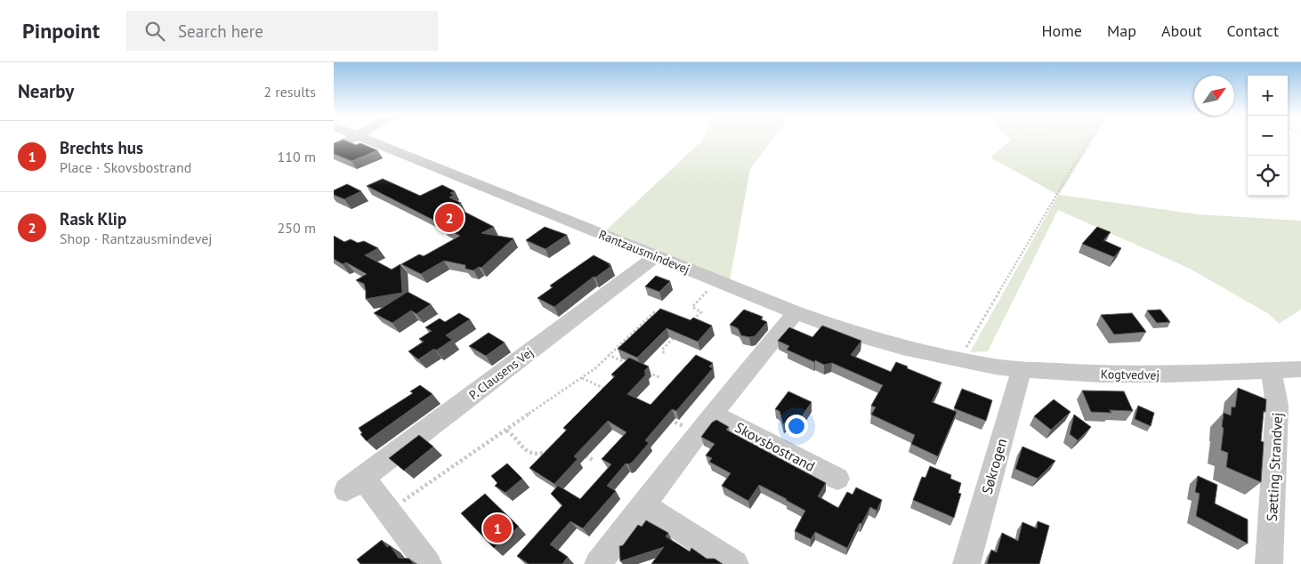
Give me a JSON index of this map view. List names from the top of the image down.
{
  "streets": {
    "street": [
      "Rantzausmindevej",
      "P. Clausens Vej",
      "Kogtvedvej",
      "Skovsbostrand",
      "Søkrogen",
      "Sætting Strandvej"
    ]
  },
  "crossings": [
    ["Rantzausmindevej", "P. Clausens Vej"],
    ["Rantzausmindevej", "Kogtvedvej"],
    ["Kogtvedvej", "Søkrogen"],
    ["Kogtvedvej", "Sætting Strandvej"]
  ],
  "north": "top right",
  "page": {
    "header": "Pinpoint",
    "search": "Search here",
    "nav": [
      "Home",
      "Map",
      "About",
      "Contact"
    ],
    "heading": ["Nearby", "2 results"],
    "map_buttons": ["+", "−"],
    "list": [
      {
        "mark": "1",
        "name": "Brechts hus",
        "note": "Place · Skovsbostrand",
        "value": "110 m"
      },
      {
        "mark": "2",
        "name": "Rask Klip",
        "note": "Shop · Rantzausmindevej",
        "value": "250 m"
      }
    ],
    "pins": ["2", "1"]
  }
}
